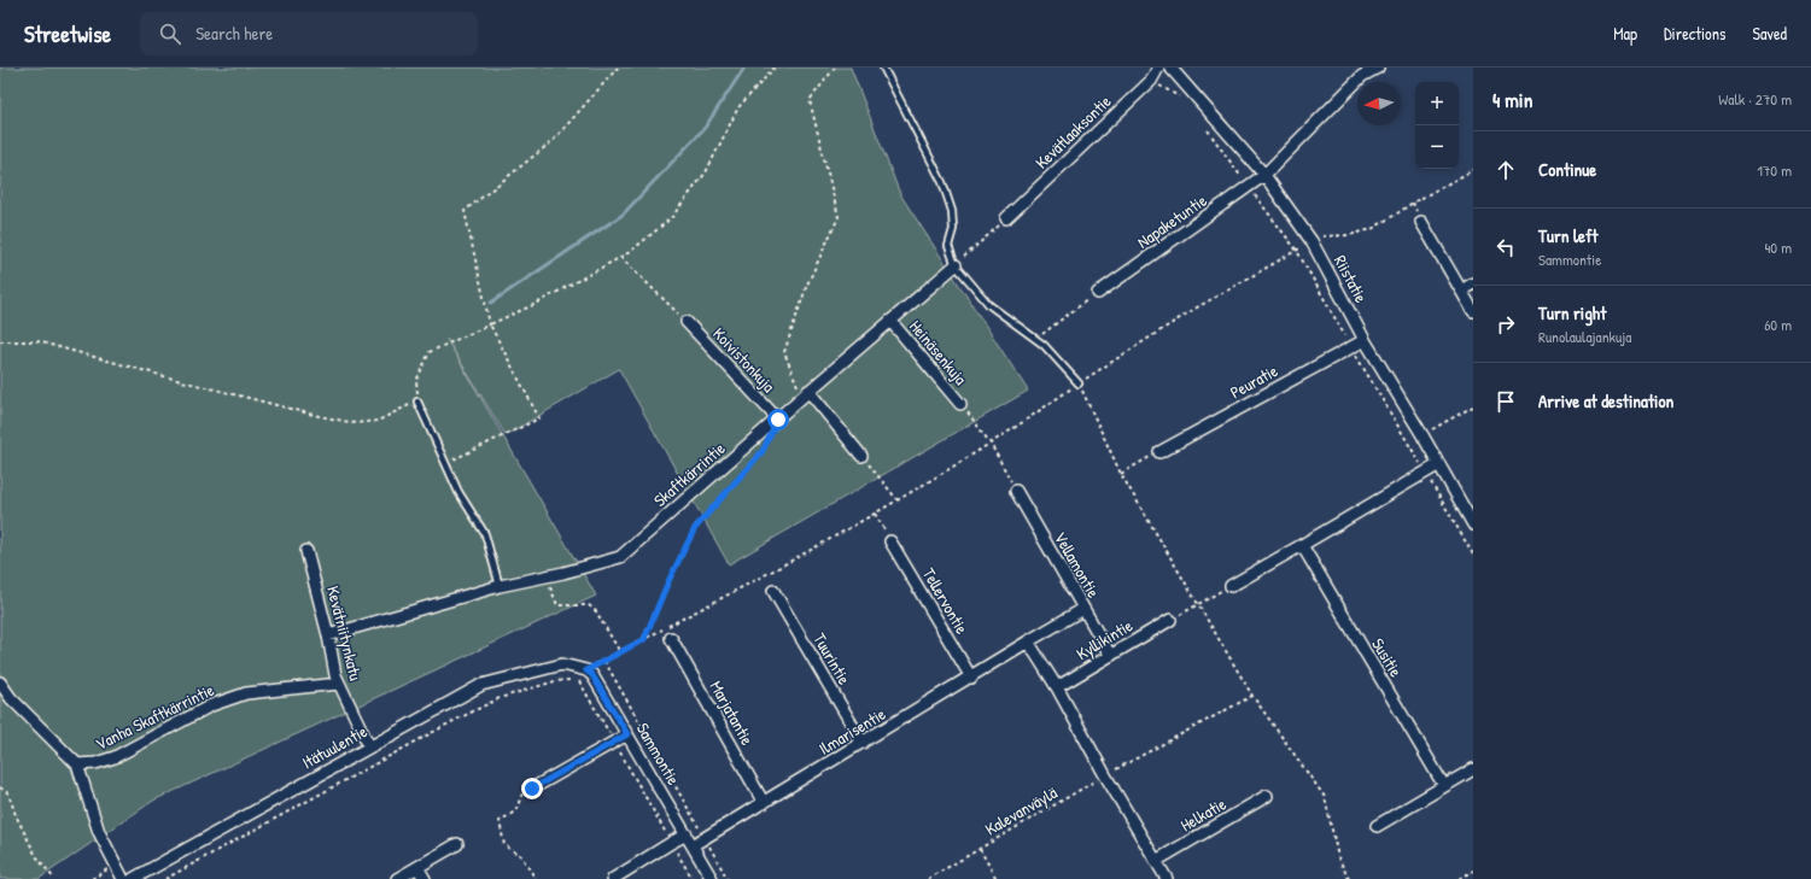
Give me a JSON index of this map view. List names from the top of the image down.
{
  "streets": {
    "street": [
      "Kevätlaaksontie",
      "Napaketuntie",
      "Riistatie",
      "Heinäsenkuja",
      "Koivistonkuja",
      "Peuratie",
      "Skaftkärrintie",
      "Vellamontie",
      "Tellervontie",
      "Kevätniitynkatu",
      "Kyllikintie",
      "Susitie",
      "Tuurintie",
      "Marjatantie",
      "Vanha Skaftkärrintie",
      "Ilmarisentie",
      "Itätuulentie",
      "Sammontie",
      "Helkatie"
    ],
    "path": ["Kalevanväylä"]
  },
  "crossings": [
    ["Napaketuntie", "Riistatie"],
    ["Riistatie", "Peuratie"],
    ["Heinäsenkuja", "Skaftkärrintie"],
    ["Koivistonkuja", "Skaftkärrintie"],
    ["Skaftkärrintie", "Kevätniitynkatu"],
    ["Vellamontie", "Kyllikintie"],
    ["Vellamontie", "Ilmarisentie"],
    ["Tellervontie", "Ilmarisentie"],
    ["Kevätniitynkatu", "Vanha Skaftkärrintie"],
    ["Kevätniitynkatu", "Itätuulentie"],
    ["Tuurintie", "Ilmarisentie"],
    ["Marjatantie", "Ilmarisentie"],
    ["Ilmarisentie", "Sammontie"],
    ["Itätuulentie", "Sammontie"]
  ],
  "north": "left",
  "page": {
    "header": "Streetwise",
    "search": "Search here",
    "nav": ["Map", "Directions", "Saved"],
    "heading": ["4 min", "Walk · 270 m"],
    "map_buttons": ["+", "−"],
    "list": [
      ["Continue", "170 m"],
      ["Turn left", "Sammontie", "40 m"],
      ["Turn right", "Runolaulajankuja", "60 m"],
      "Arrive at destination"
    ]
  }
}
